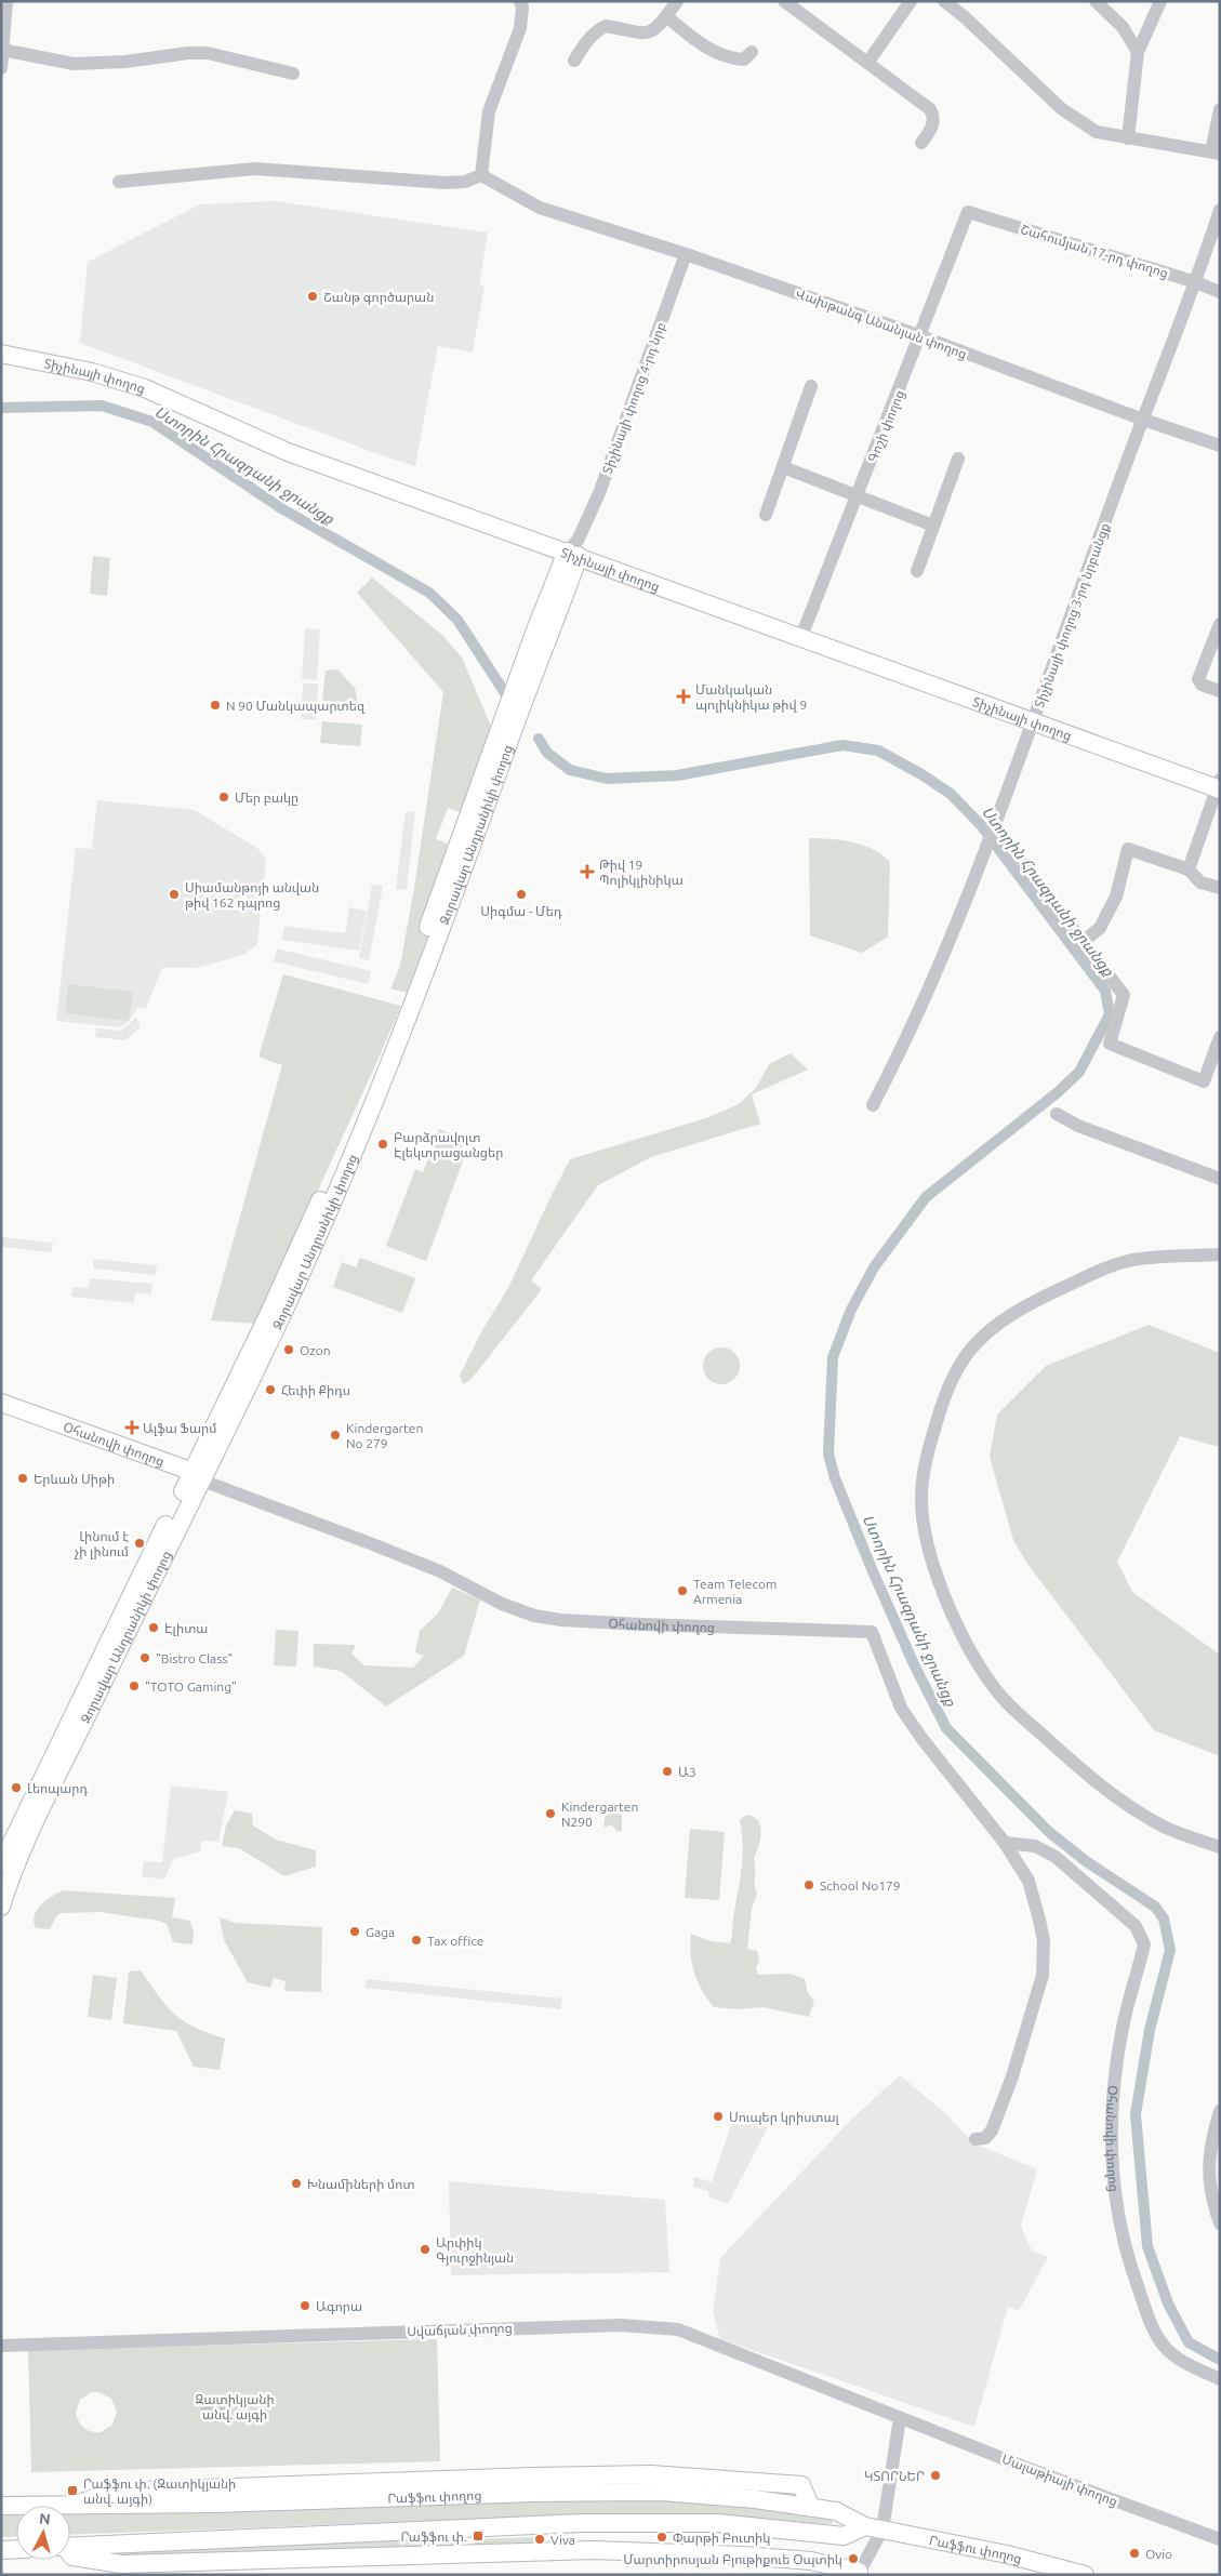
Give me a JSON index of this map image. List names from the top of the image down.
{
  "streets": {
    "main road": [
      "Տիչինայի փողոց",
      "Զորավար Անդրանիկի փողոց",
      "Օհանովի փողոց",
      "Րաֆֆու փողոց"
    ],
    "street": [
      "Շահումյան 17-րդ փողոց",
      "Վախթանգ Անանյան փողոց",
      "Տիչինայի փողոց 4-րդ նրբ",
      "Գոշի փողոց",
      "Տիչինայի փողոց 3-րդ նրբանցք",
      "Սվաճյան փողոց",
      "Մալաթիայի փողոց"
    ]
  },
  "crossings": [
    ["Շահումյան 17-րդ փողոց", "Գոշի փողոց"],
    ["Շահումյան 17-րդ փողոց", "Տիչինայի փողոց 3-րդ նրբանցք"],
    ["Վախթանգ Անանյան փողոց", "Տիչինայի փողոց 4-րդ նրբ"],
    ["Վախթանգ Անանյան փողոց", "Գոշի փողոց"],
    ["Վախթանգ Անանյան փողոց", "Տիչինայի փողոց 3-րդ նրբանցք"],
    ["Տիչինայի փողոց", "Տիչինայի փողոց 4-րդ նրբ"],
    ["Տիչինայի փողոց", "Գոշի փողոց"],
    ["Տիչինայի փողոց", "Տիչինայի փողոց 3-րդ նրբանցք"],
    ["Տիչինայի փողոց", "Զորավար Անդրանիկի փողոց"],
    ["Տիչինայի փողոց 4-րդ նրբ", "Զորավար Անդրանիկի փողոց"],
    ["Զորավար Անդրանիկի փողոց", "Օհանովի փողոց"],
    ["Սվաճյան փողոց", "Մալաթիայի փողոց"]
  ],
  "water": ["Ստորին Հրազդանի ջրանցք"],
  "parks": ["Զատիկյանի անվ. այգի"],
  "places": {
    "other": [
      "Շանթ գործարան",
      "N 90 Մանկապարտեզ",
      "Մեր բակը",
      "Սիամանթոյի անվան թիվ 162 դպրոց",
      "Սիգմա - Մեդ",
      "Բարձրավոլտ Էլեկտրացանցեր",
      "Ozon",
      "Հեփի Քիդս",
      "Kindergarten No 279",
      "Երևան Սիթի",
      "Լինում է չի լինում",
      "Team Telecom Armenia",
      "Էլիտա",
      "\"Bistro Class\"",
      "\"TOTO Gaming\"",
      "Ա3",
      "Լեոպարդ",
      "Kindergarten N290",
      "School No179",
      "Gaga",
      "Tax office",
      "Սուպեր կրիստալ",
      "Խնամիների մոտ",
      "Արփիկ Գյուրջինյան",
      "Ագորա",
      "ԿՏՈՐՆԵՐ",
      "Փարթի Բուտիկ",
      "Viva",
      "Ovio",
      "Մարտիրոսյան Բյութիքուե Օպտիկ"
    ],
    "health": ["Մանկական պոլիկնիկա թիվ 9", "Թիվ 19 Պոլիկլինիկա", "Ալֆա Ֆարմ"],
    "transit": ["Րաֆֆու փ. (Զատիկյանի անվ. այգի)", "Րաֆֆու փ."]
  },
  "north": "top"
}
